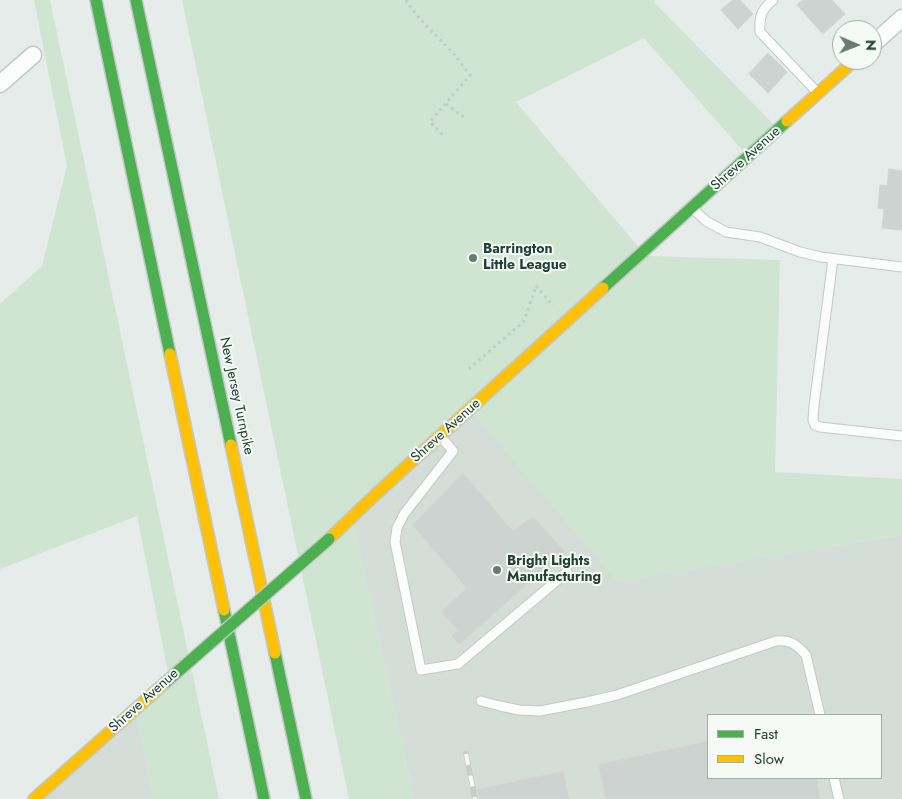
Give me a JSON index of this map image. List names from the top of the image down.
{
  "streets": {
    "main road": ["Shreve Avenue", "New Jersey Turnpike"]
  },
  "places": ["Barrington Little League", "Bright Lights Manufacturing"],
  "legend": ["Fast", "Slow"],
  "north": "right"
}
